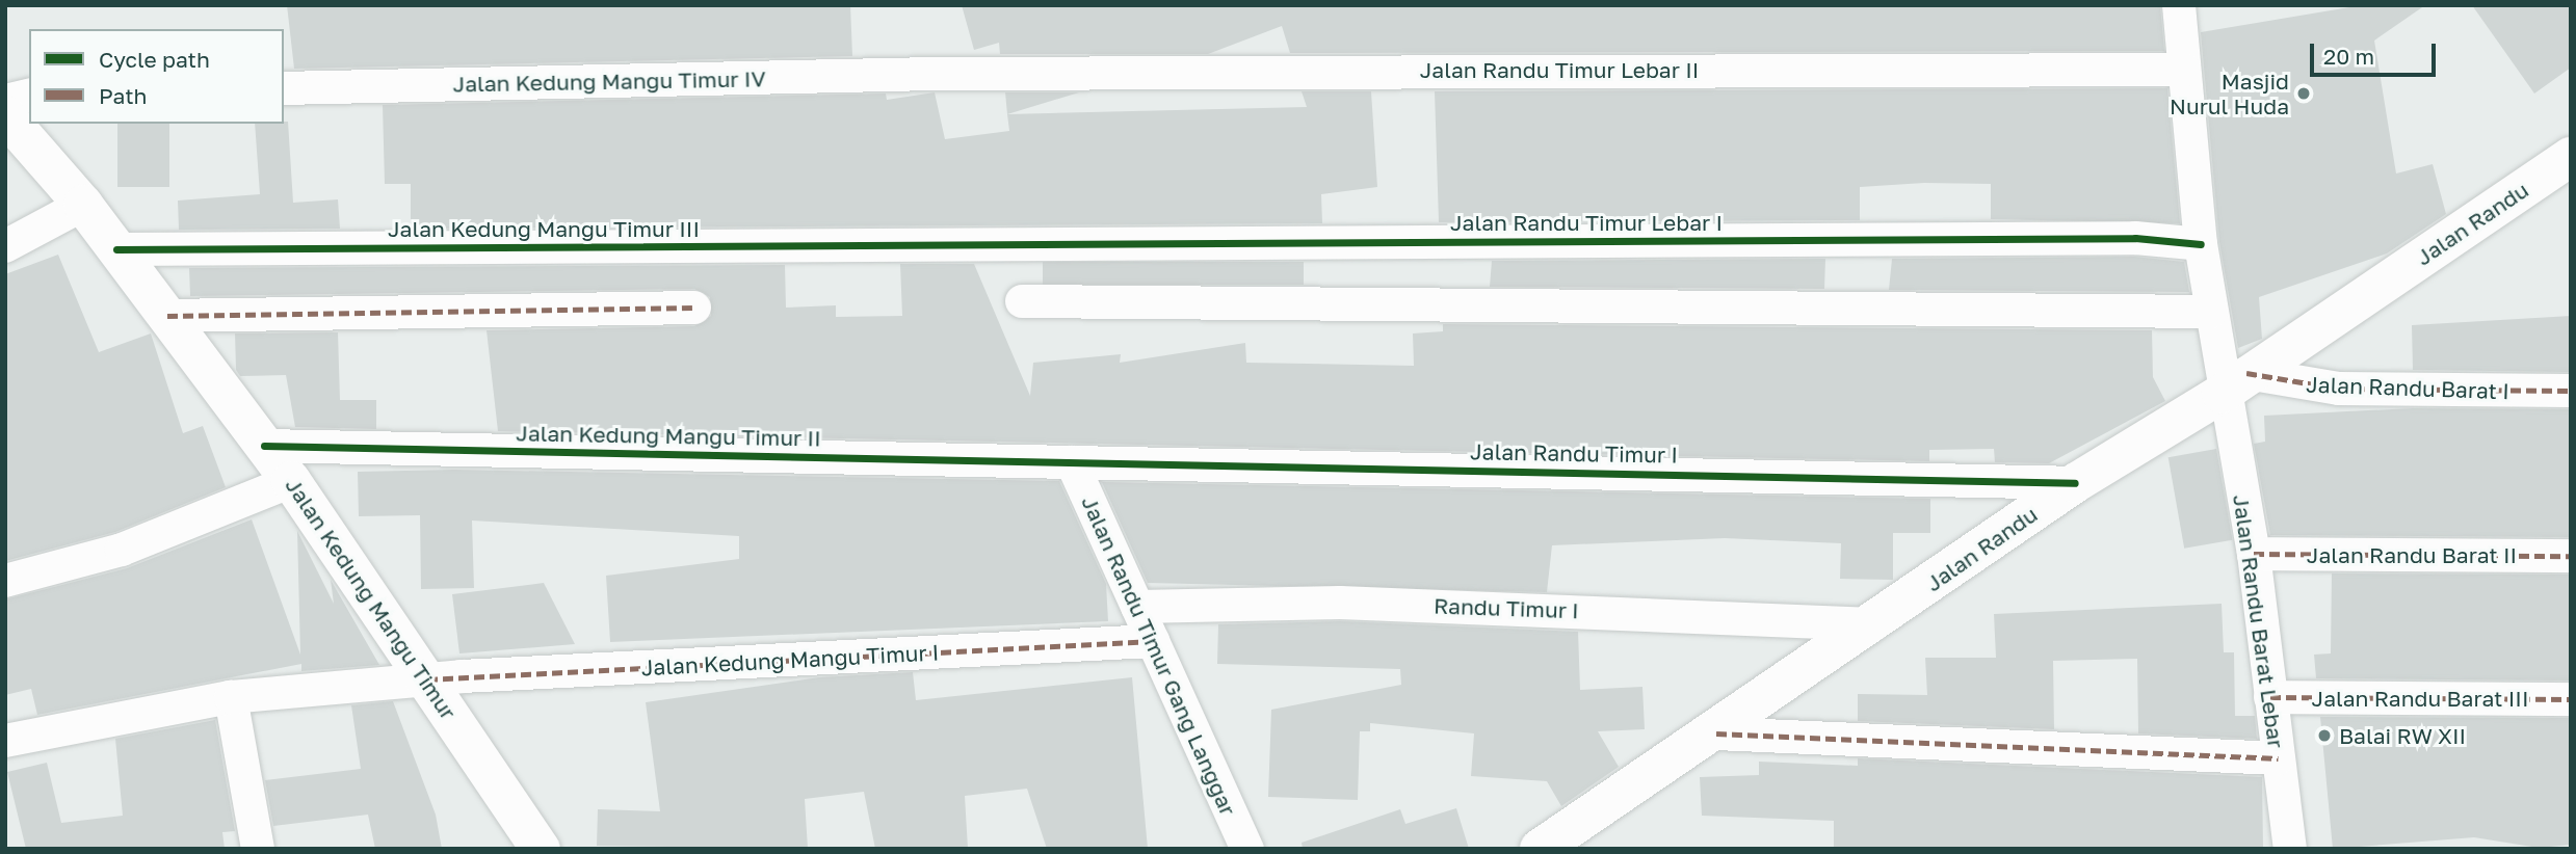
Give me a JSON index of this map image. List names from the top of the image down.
{
  "streets": {
    "street": [
      "Jalan Randu Timur Lebar II",
      "Jalan Kedung Mangu Timur IV",
      "Jalan Randu Timur Lebar I",
      "Jalan Randu",
      "Jalan Kedung Mangu Timur III",
      "Jalan Randu Barat I",
      "Jalan Kedung Mangu Timur II",
      "Jalan Randu Timur I",
      "Jalan Randu Barat II",
      "Jalan Kedung Mangu Timur",
      "Randu Timur I",
      "Jalan Randu Barat Lebar",
      "Jalan Randu Timur Gang Langgar",
      "Jalan Kedung Mangu Timur I",
      "Jalan Randu Barat III"
    ]
  },
  "crossings": [
    ["Jalan Randu Timur Lebar II", "Jalan Kedung Mangu Timur IV"],
    ["Jalan Randu Timur Lebar II", "Jalan Randu Barat Lebar"],
    ["Jalan Randu Timur Lebar I", "Jalan Kedung Mangu Timur III"],
    ["Jalan Randu Timur Lebar I", "Jalan Randu Barat Lebar"],
    ["Jalan Randu", "Jalan Randu Barat I"],
    ["Jalan Randu", "Jalan Randu Timur I"],
    ["Jalan Randu", "Randu Timur I"],
    ["Jalan Randu", "Jalan Randu Barat Lebar"],
    ["Jalan Kedung Mangu Timur III", "Jalan Kedung Mangu Timur"],
    ["Jalan Randu Barat I", "Jalan Randu Barat Lebar"],
    ["Jalan Kedung Mangu Timur II", "Jalan Randu Timur I"],
    ["Jalan Kedung Mangu Timur II", "Jalan Kedung Mangu Timur"],
    ["Jalan Kedung Mangu Timur II", "Jalan Randu Timur Gang Langgar"],
    ["Jalan Randu Timur I", "Jalan Randu Timur Gang Langgar"],
    ["Jalan Randu Barat II", "Jalan Randu Barat Lebar"],
    ["Jalan Kedung Mangu Timur", "Jalan Kedung Mangu Timur I"],
    ["Randu Timur I", "Jalan Randu Timur Gang Langgar"],
    ["Jalan Randu Barat Lebar", "Jalan Randu Barat III"],
    ["Jalan Randu Timur Gang Langgar", "Jalan Kedung Mangu Timur I"]
  ],
  "places": ["Masjid Nurul Huda", "Balai RW XII"],
  "legend": ["Cycle path", "Path"],
  "scale_bar": "20 m"
}
